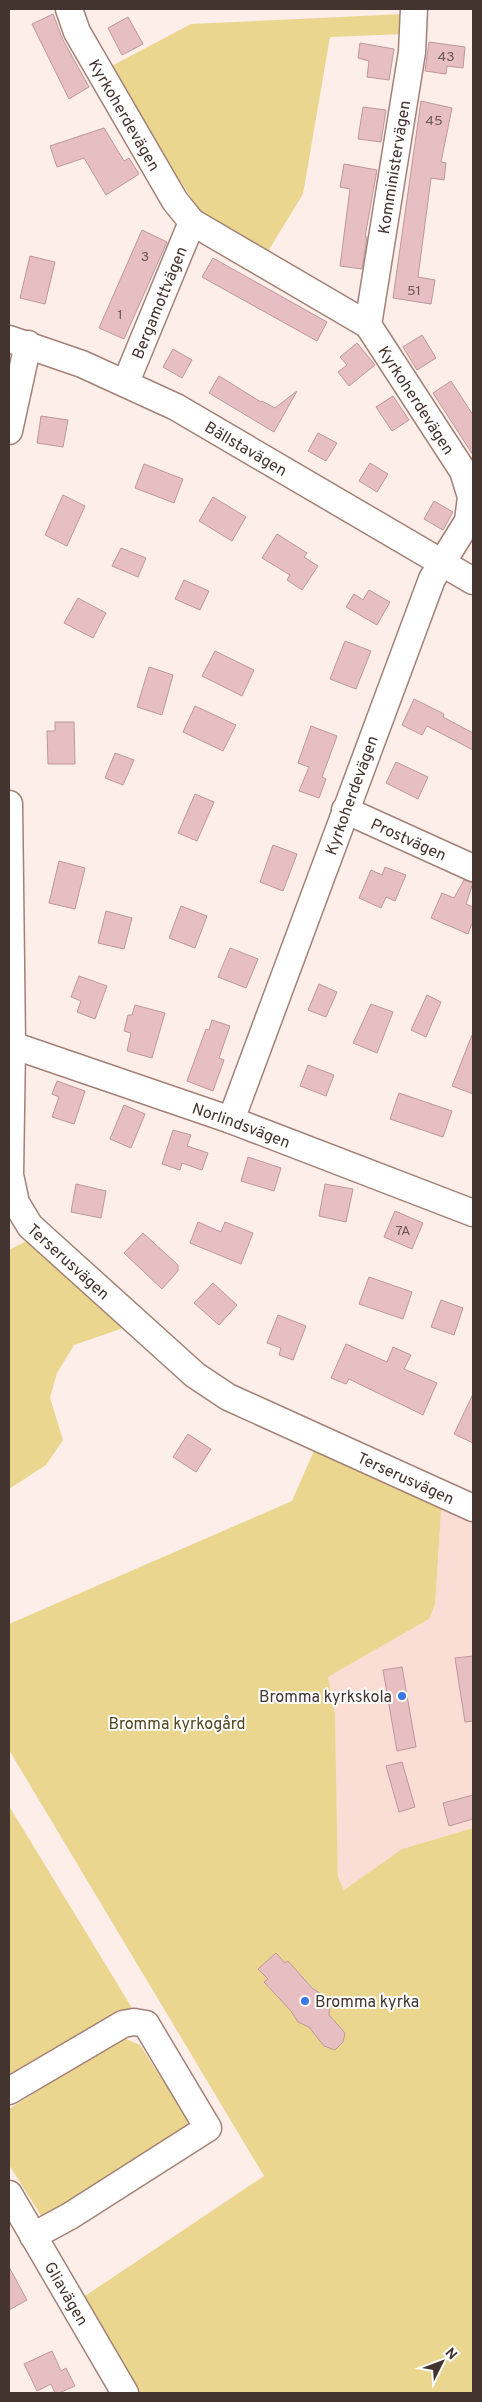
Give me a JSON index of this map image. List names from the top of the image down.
{
  "streets": {
    "street": [
      "Kyrkoherdevägen",
      "Komministervägen",
      "Bergamottvägen",
      "Bällstavägen",
      "Prostvägen",
      "Norlindsvägen",
      "Terserusvägen",
      "Gliavägen"
    ]
  },
  "crossings": [
    ["Kyrkoherdevägen", "Komministervägen"],
    ["Kyrkoherdevägen", "Bergamottvägen"],
    ["Kyrkoherdevägen", "Bällstavägen"],
    ["Kyrkoherdevägen", "Prostvägen"],
    ["Kyrkoherdevägen", "Norlindsvägen"],
    ["Bergamottvägen", "Bällstavägen"],
    ["Norlindsvägen", "Terserusvägen"]
  ],
  "parks": ["Bromma kyrkogård"],
  "places": ["Bromma kyrkskola", "Bromma kyrka"],
  "house_numbers": [
    "43",
    "45",
    "3",
    "51",
    "1",
    "7A"
  ],
  "north": "top right"
}
